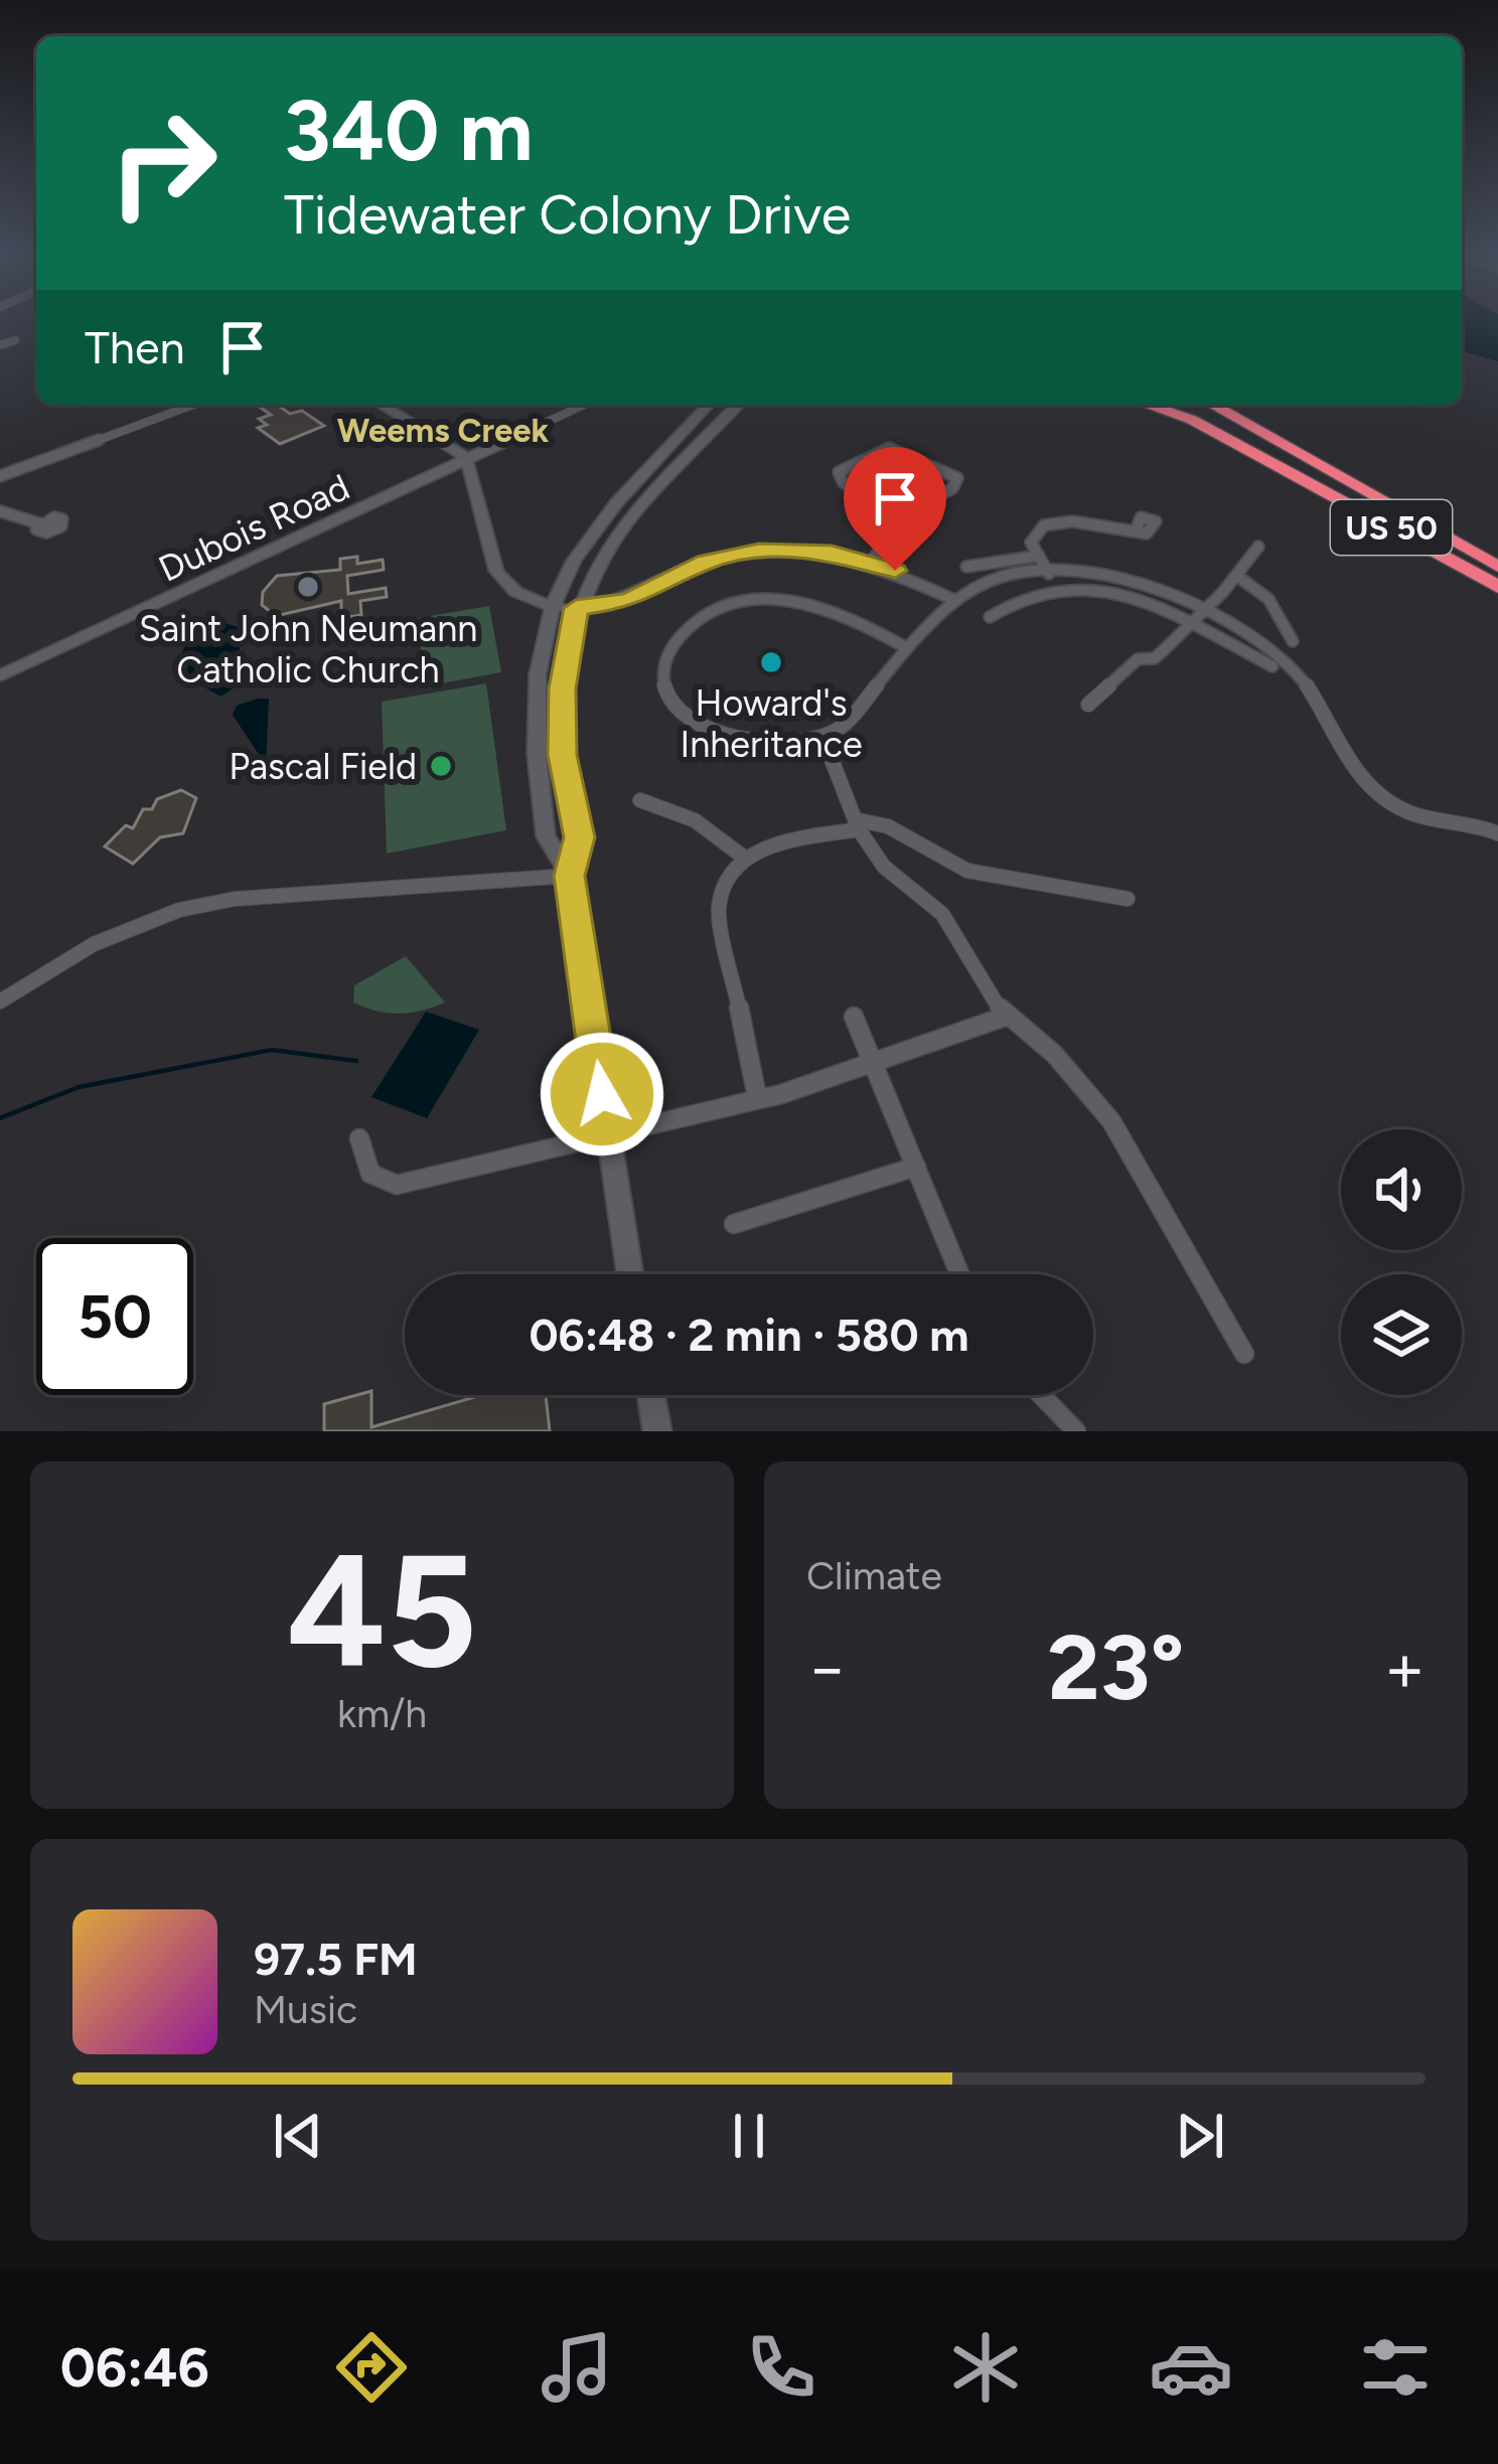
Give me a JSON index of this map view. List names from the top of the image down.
{
  "streets": {
    "highway": ["US 50"],
    "street": ["Dubois Road"]
  },
  "districts": ["Weems Creek"],
  "places": ["Saint John Neumann Catholic Church", "Howard's Inheritance", "Pascal Field"],
  "page": {
    "turn": ["340 m", "Tidewater Colony Drive"],
    "then": "Then",
    "limit": "50",
    "trip": "06:48 · 2 min · 580 m",
    "tile": [
      ["45", "km/h"],
      "Climate"
    ],
    "heat": ["−", "23°", "+"],
    "song": ["97.5 FM", "Music"],
    "tabs": "06:46"
  }
}
